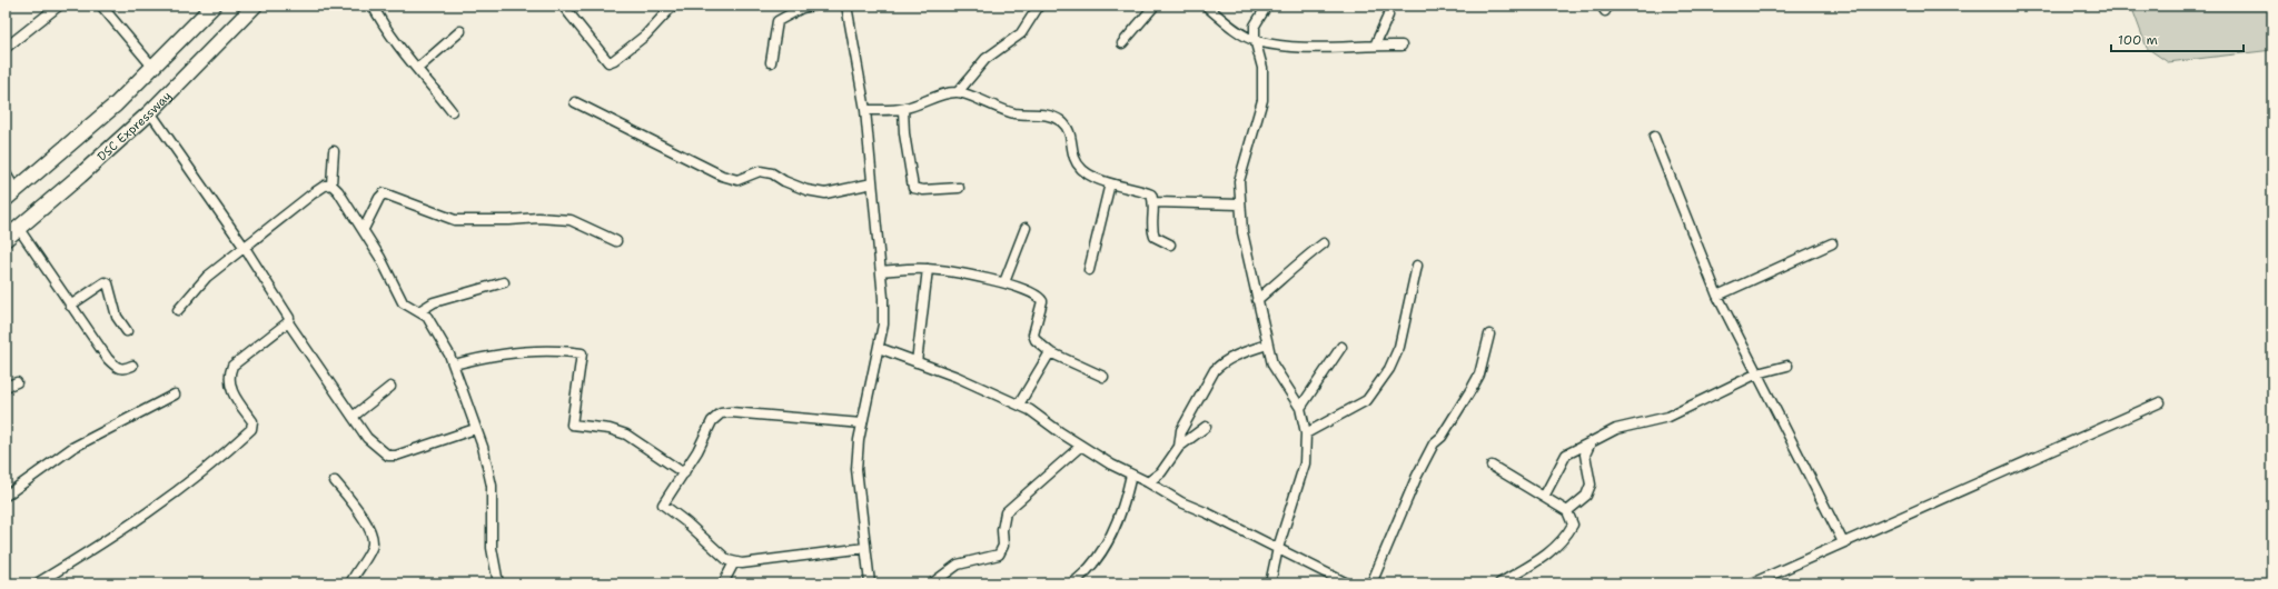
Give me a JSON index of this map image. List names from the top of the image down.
{
  "streets": {
    "main road": ["DSC Expressway"]
  },
  "scale_bar": "100 m"
}
